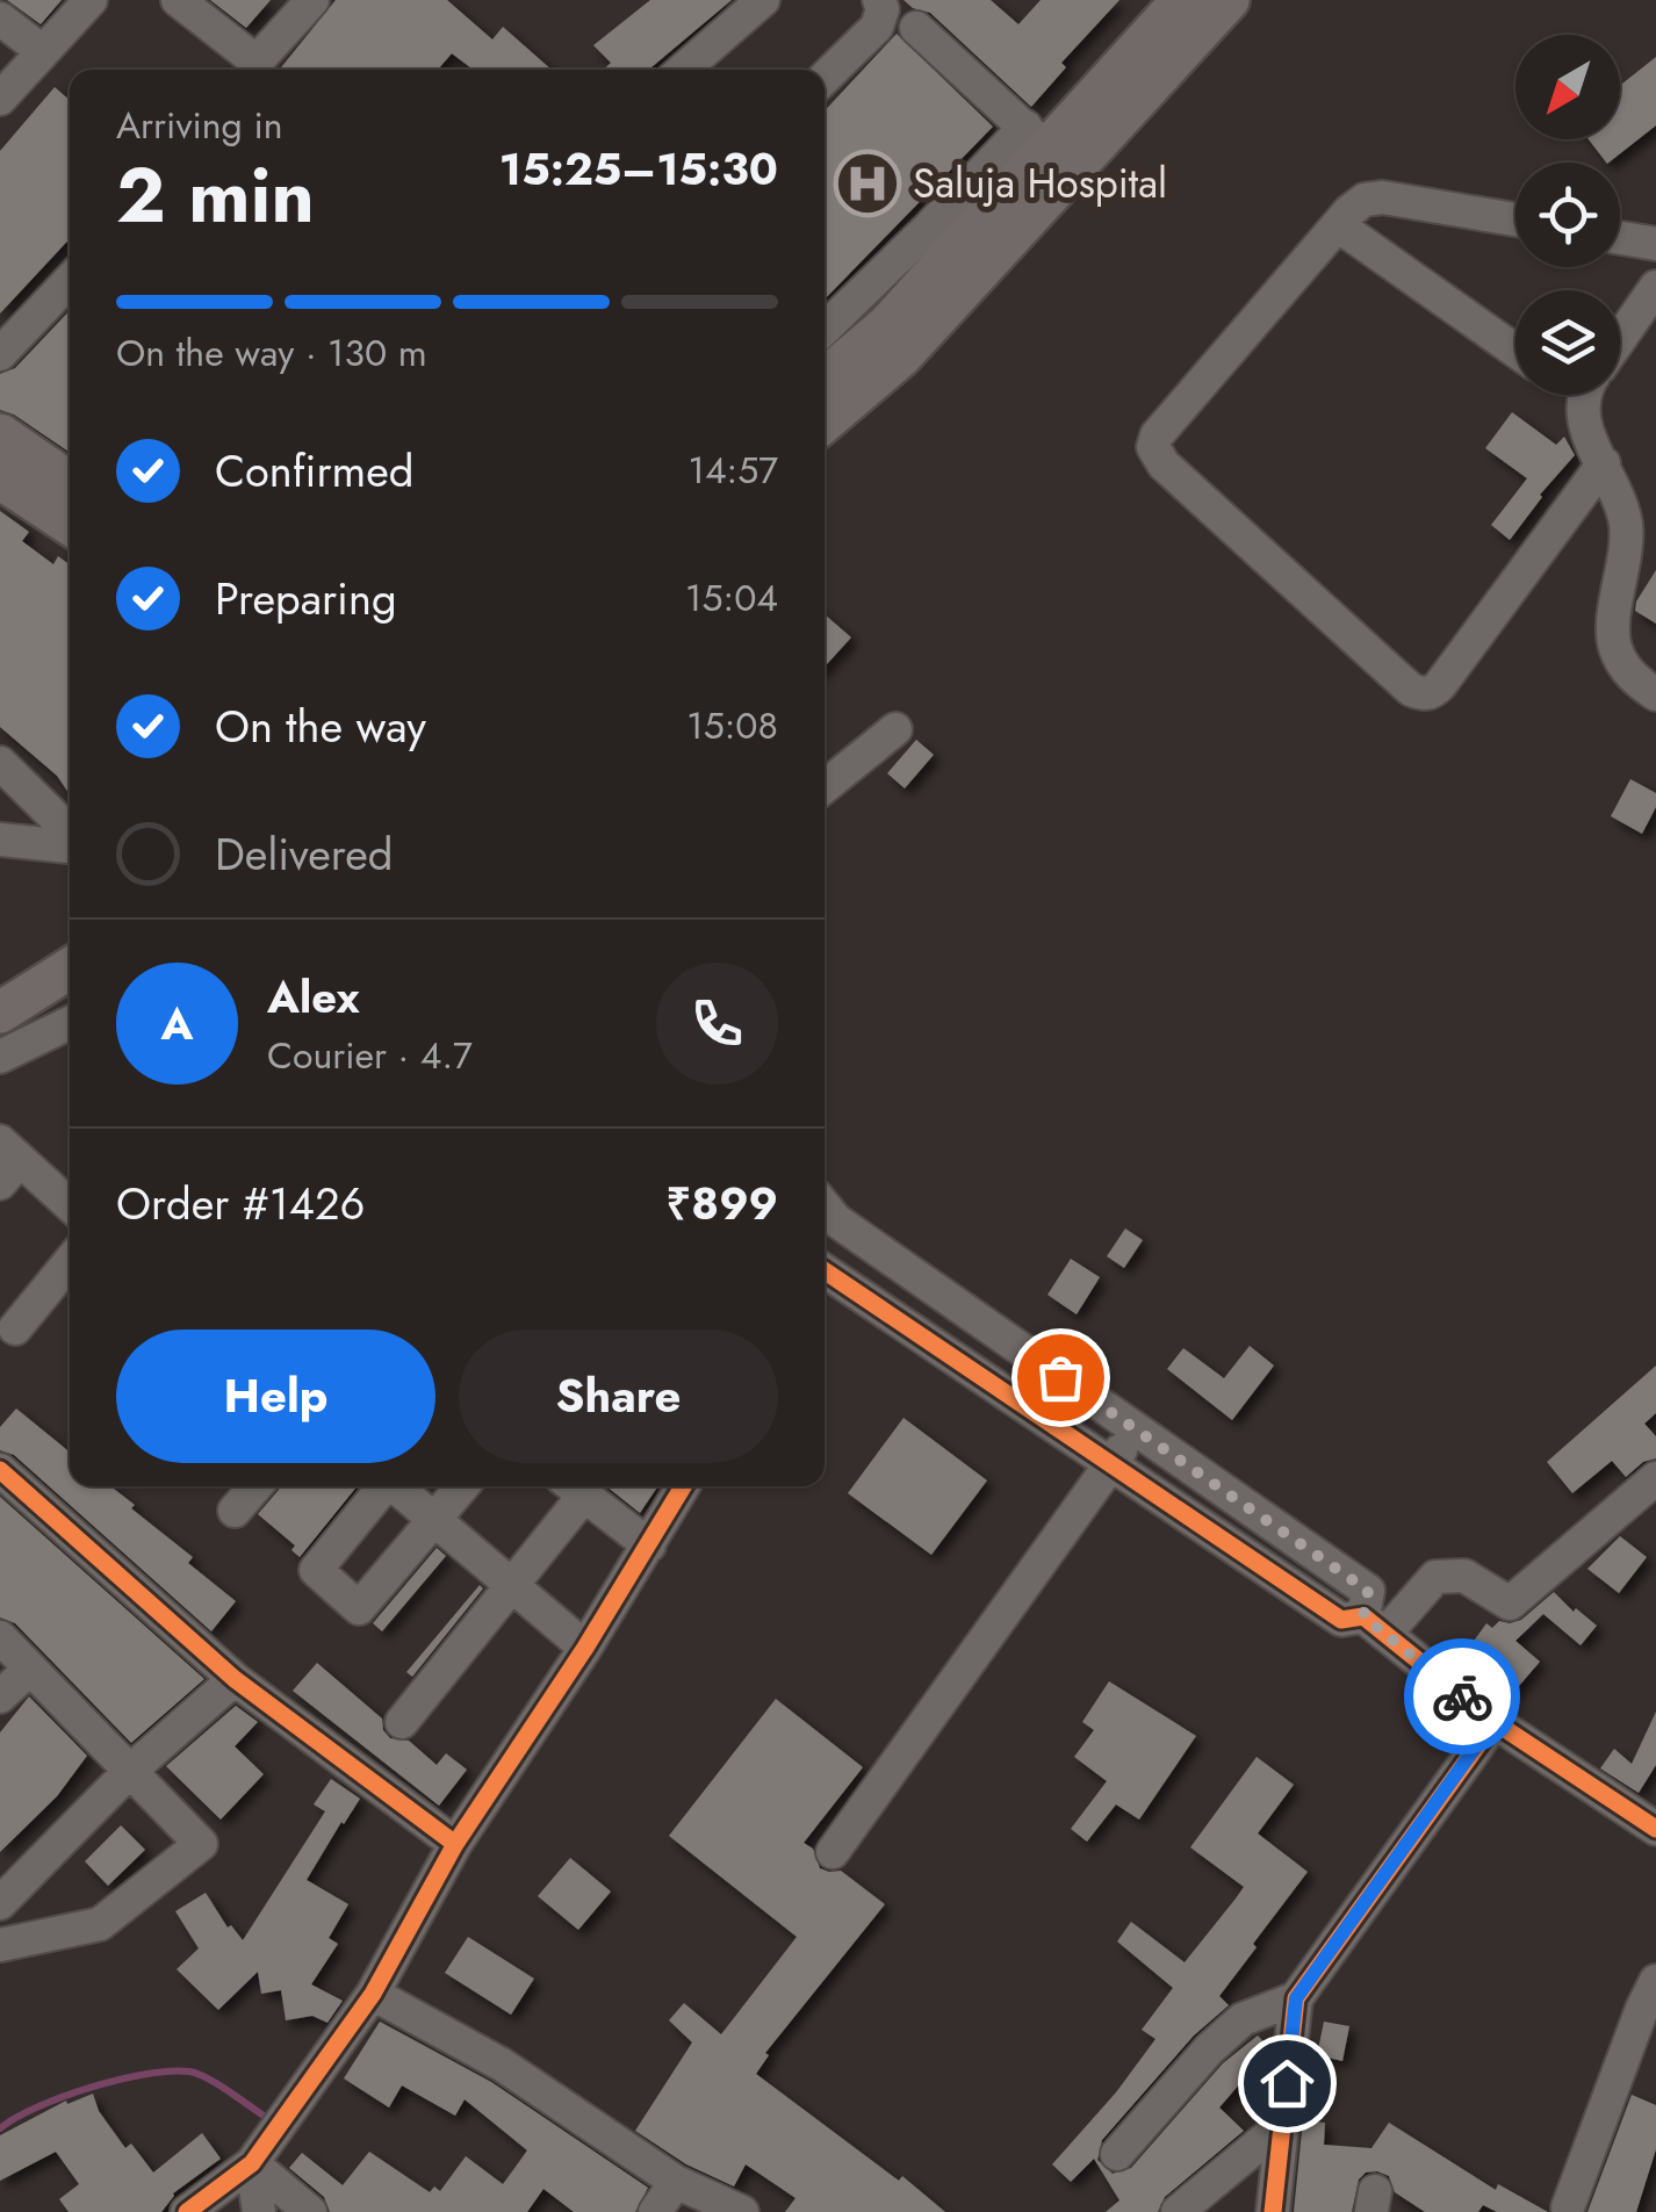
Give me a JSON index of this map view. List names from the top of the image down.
{
  "places": {
    "hospital": ["Saluja Hospital"]
  },
  "north": "bottom left",
  "page": {
    "heading": ["2 min", "Arriving in", "15:25–15:30"],
    "panel": [
      "Alex",
      "Courier · 4.7",
      "Order #1426",
      "₹899"
    ],
    "bar": "On the way · 130 m",
    "list": [
      ["Confirmed", "14:57"],
      ["Preparing", "15:04"],
      ["On the way", "15:08"],
      "Delivered"
    ],
    "round": "A",
    "buttons": ["Help", "Share"]
  }
}
